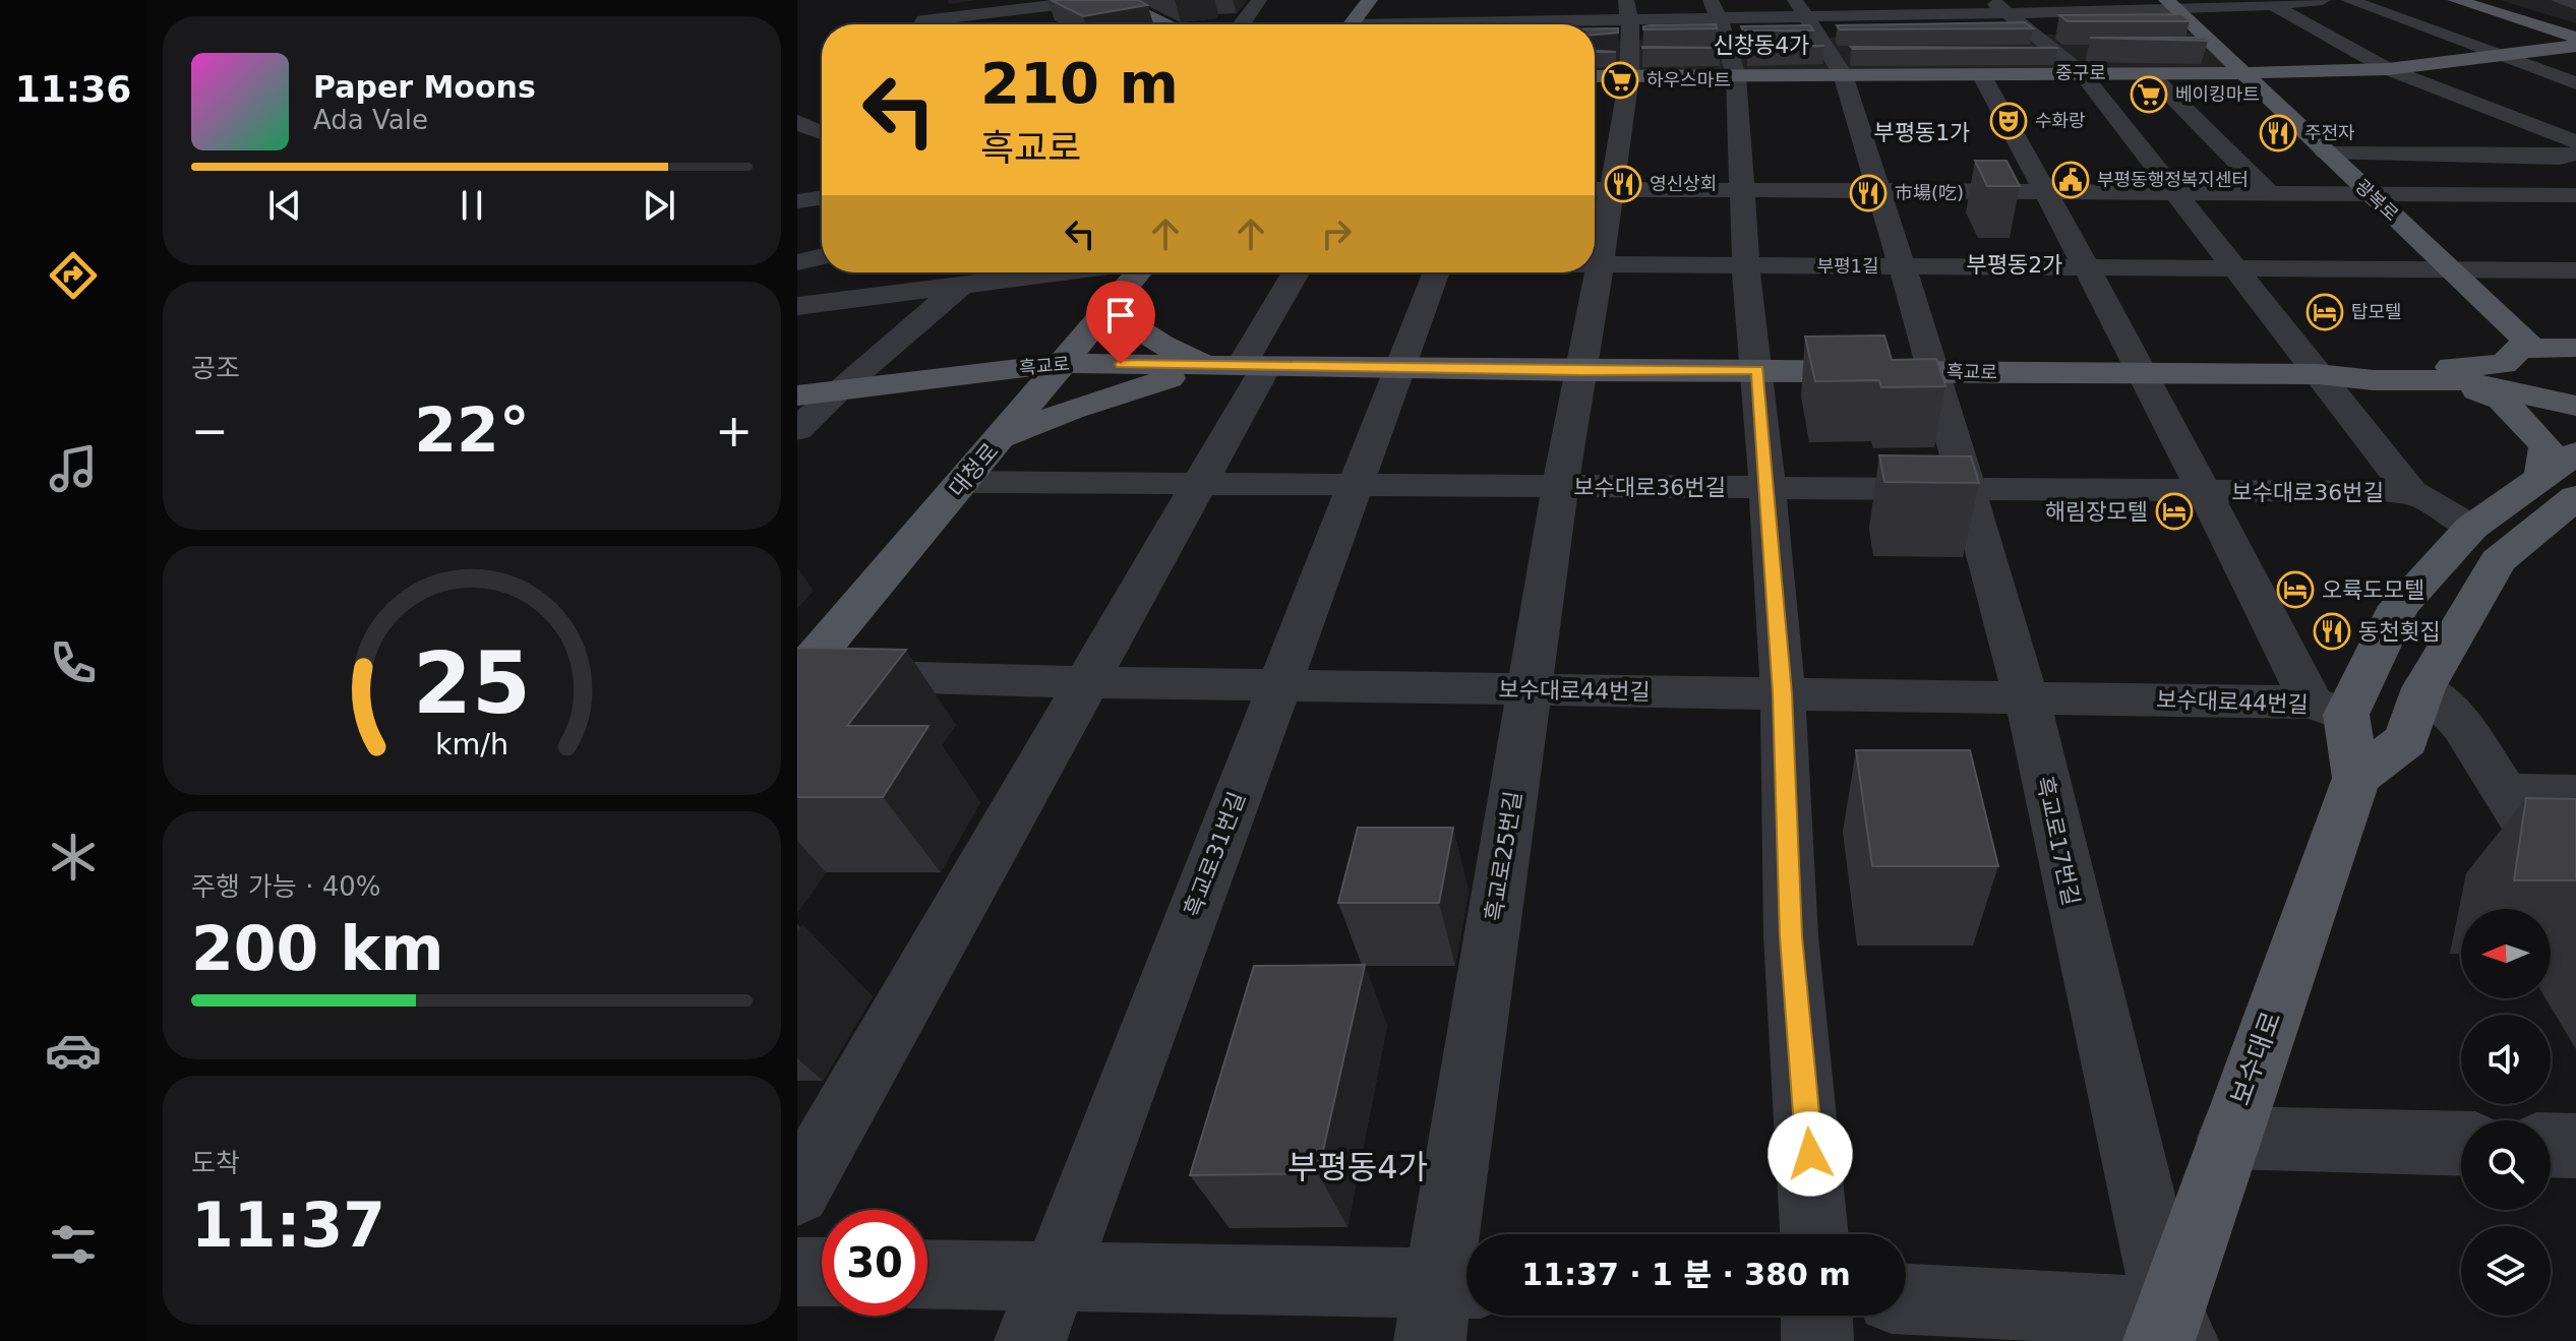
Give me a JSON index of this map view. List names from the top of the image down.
{
  "streets": {
    "main road": [
      "중구로",
      "광복로",
      "흑교로",
      "대청로",
      "보수대로"
    ],
    "street": [
      "부평1길",
      "보수대로36번길",
      "보수대로44번길",
      "흑교로17번길",
      "흑교로31번길",
      "흑교로25번길"
    ]
  },
  "crossings": [
    ["중구로", "광복로"],
    ["중구로", "흑교로17번길"],
    ["중구로", "흑교로25번길"],
    ["광복로", "부평1길"],
    ["광복로", "흑교로"],
    ["부평1길", "흑교로17번길"],
    ["부평1길", "흑교로25번길"],
    ["흑교로", "대청로"],
    ["흑교로", "흑교로17번길"],
    ["흑교로", "흑교로31번길"],
    ["흑교로", "흑교로25번길"],
    ["대청로", "보수대로36번길"],
    ["대청로", "보수대로44번길"],
    ["보수대로36번길", "흑교로17번길"],
    ["보수대로36번길", "흑교로31번길"],
    ["보수대로36번길", "흑교로25번길"],
    ["보수대로44번길", "흑교로17번길"],
    ["보수대로44번길", "흑교로31번길"],
    ["보수대로44번길", "흑교로25번길"],
    ["보수대로44번길", "보수대로"],
    ["흑교로17번길", "보수대로"]
  ],
  "districts": [
    "신창동4가",
    "부평동1가",
    "부평동2가",
    "부평동4가"
  ],
  "places": {
    "supermarket": ["하우스마트", "베이킹마트"],
    "theatre": ["수화랑"],
    "restaurant": [
      "주전자",
      "영신상회",
      "市場(吃)",
      "동천횟집"
    ],
    "public building": ["부평동행정복지센터"],
    "hotel": ["탑모텔", "해림장모텔", "오륙도모텔"]
  },
  "north": "left",
  "page": {
    "tabs": "11:36",
    "turn": ["210 m", "흑교로"],
    "song": ["Paper Moons", "Ada Vale"],
    "tile": [
      "공조",
      ["주행 가능 · 40%", "200 km"],
      ["도착", "11:37"]
    ],
    "heat": ["−", "22°", "+"],
    "limit": "30",
    "trip": "11:37 · 1 분 · 380 m",
    "gauge": ["25", "km/h"]
  }
}
